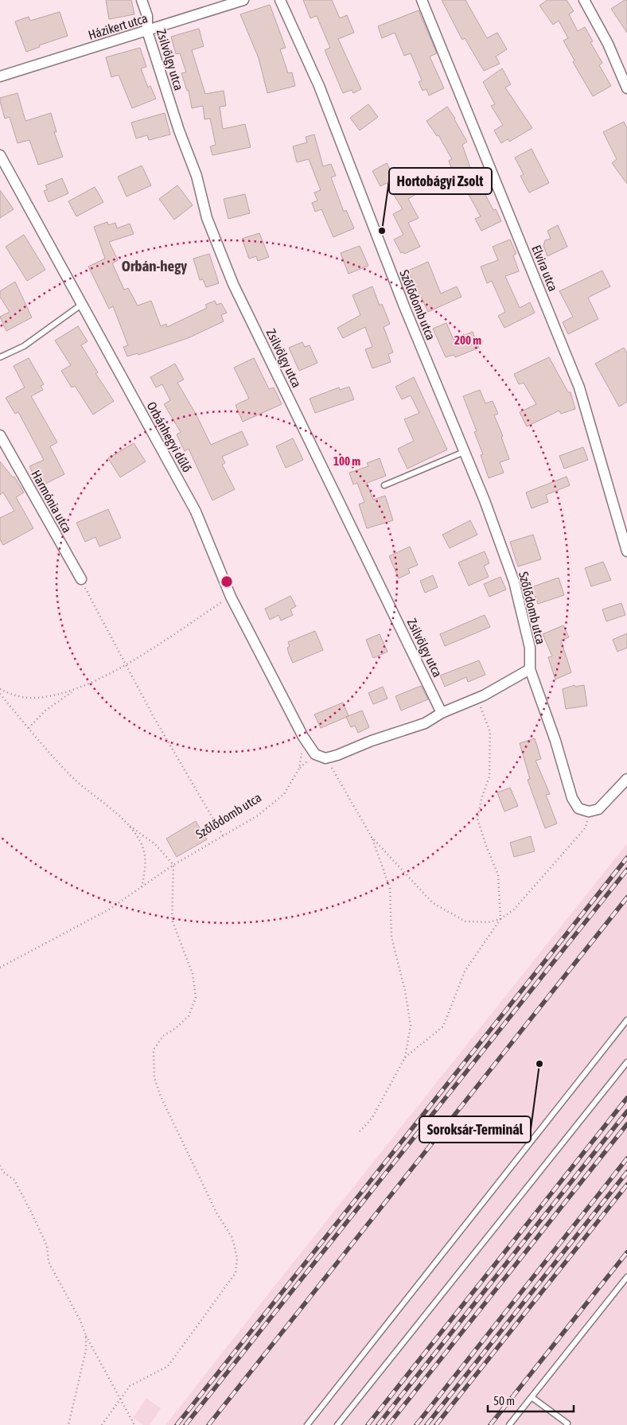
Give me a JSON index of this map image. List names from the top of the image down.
{
  "streets": {
    "street": [
      "Házikert utca",
      "Zsilvölgy utca",
      "Elvira utca",
      "Szőlődomb utca",
      "Orbánhegyi dűlő",
      "Harmónia utca"
    ]
  },
  "crossings": [
    ["Házikert utca", "Zsilvölgy utca"],
    ["Szőlődomb utca", "Orbánhegyi dűlő"]
  ],
  "districts": ["Orbán-hegy"],
  "places": ["Hortobágyi Zsolt", "Soroksár-Terminál"],
  "scale_bar": "50 m",
  "rings": ["200 m", "100 m"]
}
